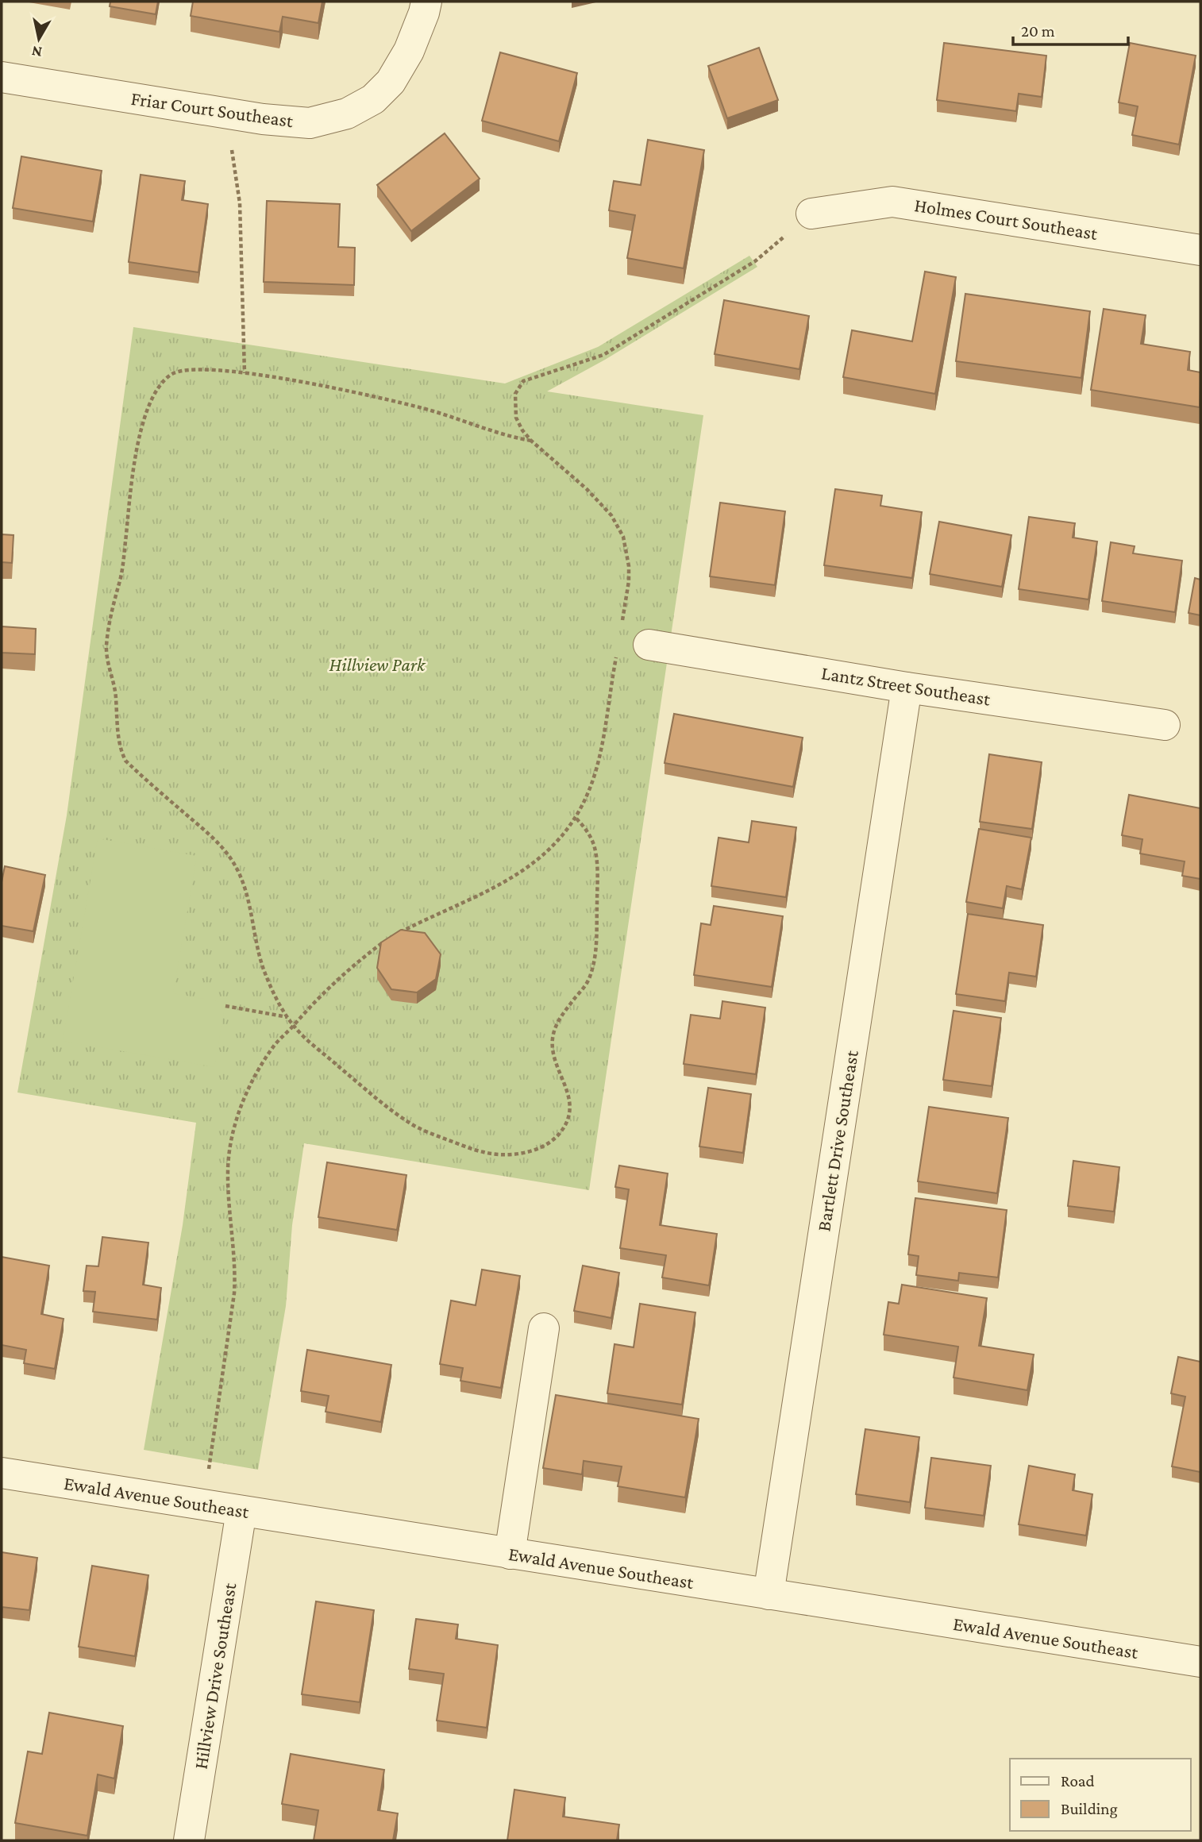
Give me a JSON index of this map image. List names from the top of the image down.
{
  "streets": {
    "street": [
      "Friar Court Southeast",
      "Holmes Court Southeast",
      "Lantz Street Southeast",
      "Bartlett Drive Southeast",
      "Ewald Avenue Southeast",
      "Hillview Drive Southeast"
    ]
  },
  "crossings": [
    ["Lantz Street Southeast", "Bartlett Drive Southeast"],
    ["Bartlett Drive Southeast", "Ewald Avenue Southeast"],
    ["Ewald Avenue Southeast", "Hillview Drive Southeast"]
  ],
  "parks": ["Hillview Park"],
  "legend": ["Road", "Building"],
  "scale_bar": "20 m",
  "north": "bottom"
}
